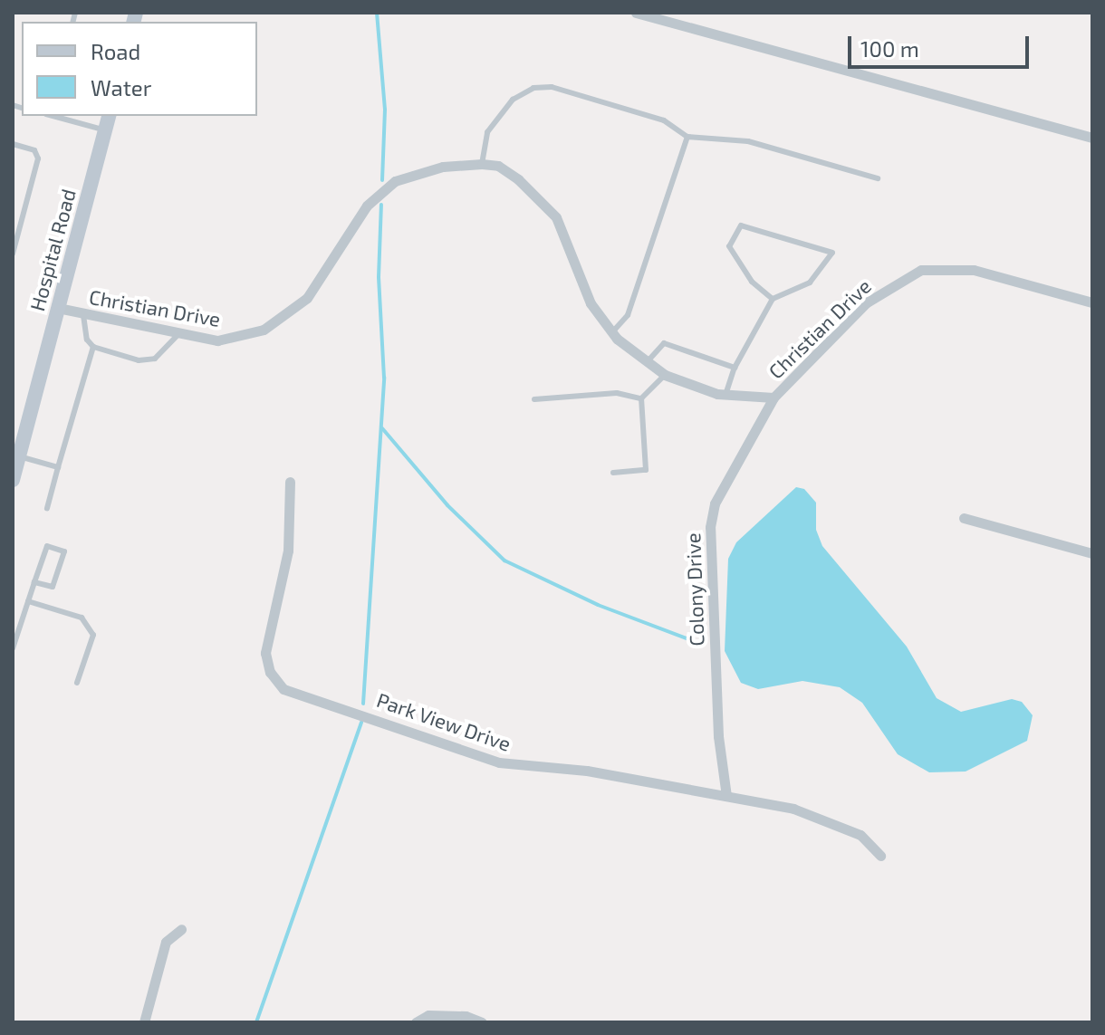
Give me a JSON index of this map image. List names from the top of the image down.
{
  "streets": {
    "street": [
      "Hospital Road",
      "Christian Drive",
      "Colony Drive",
      "Park View Drive"
    ]
  },
  "crossings": [
    ["Hospital Road", "Christian Drive"],
    ["Christian Drive", "Colony Drive"],
    ["Colony Drive", "Park View Drive"]
  ],
  "legend": ["Road", "Water"],
  "scale_bar": "100 m"
}
